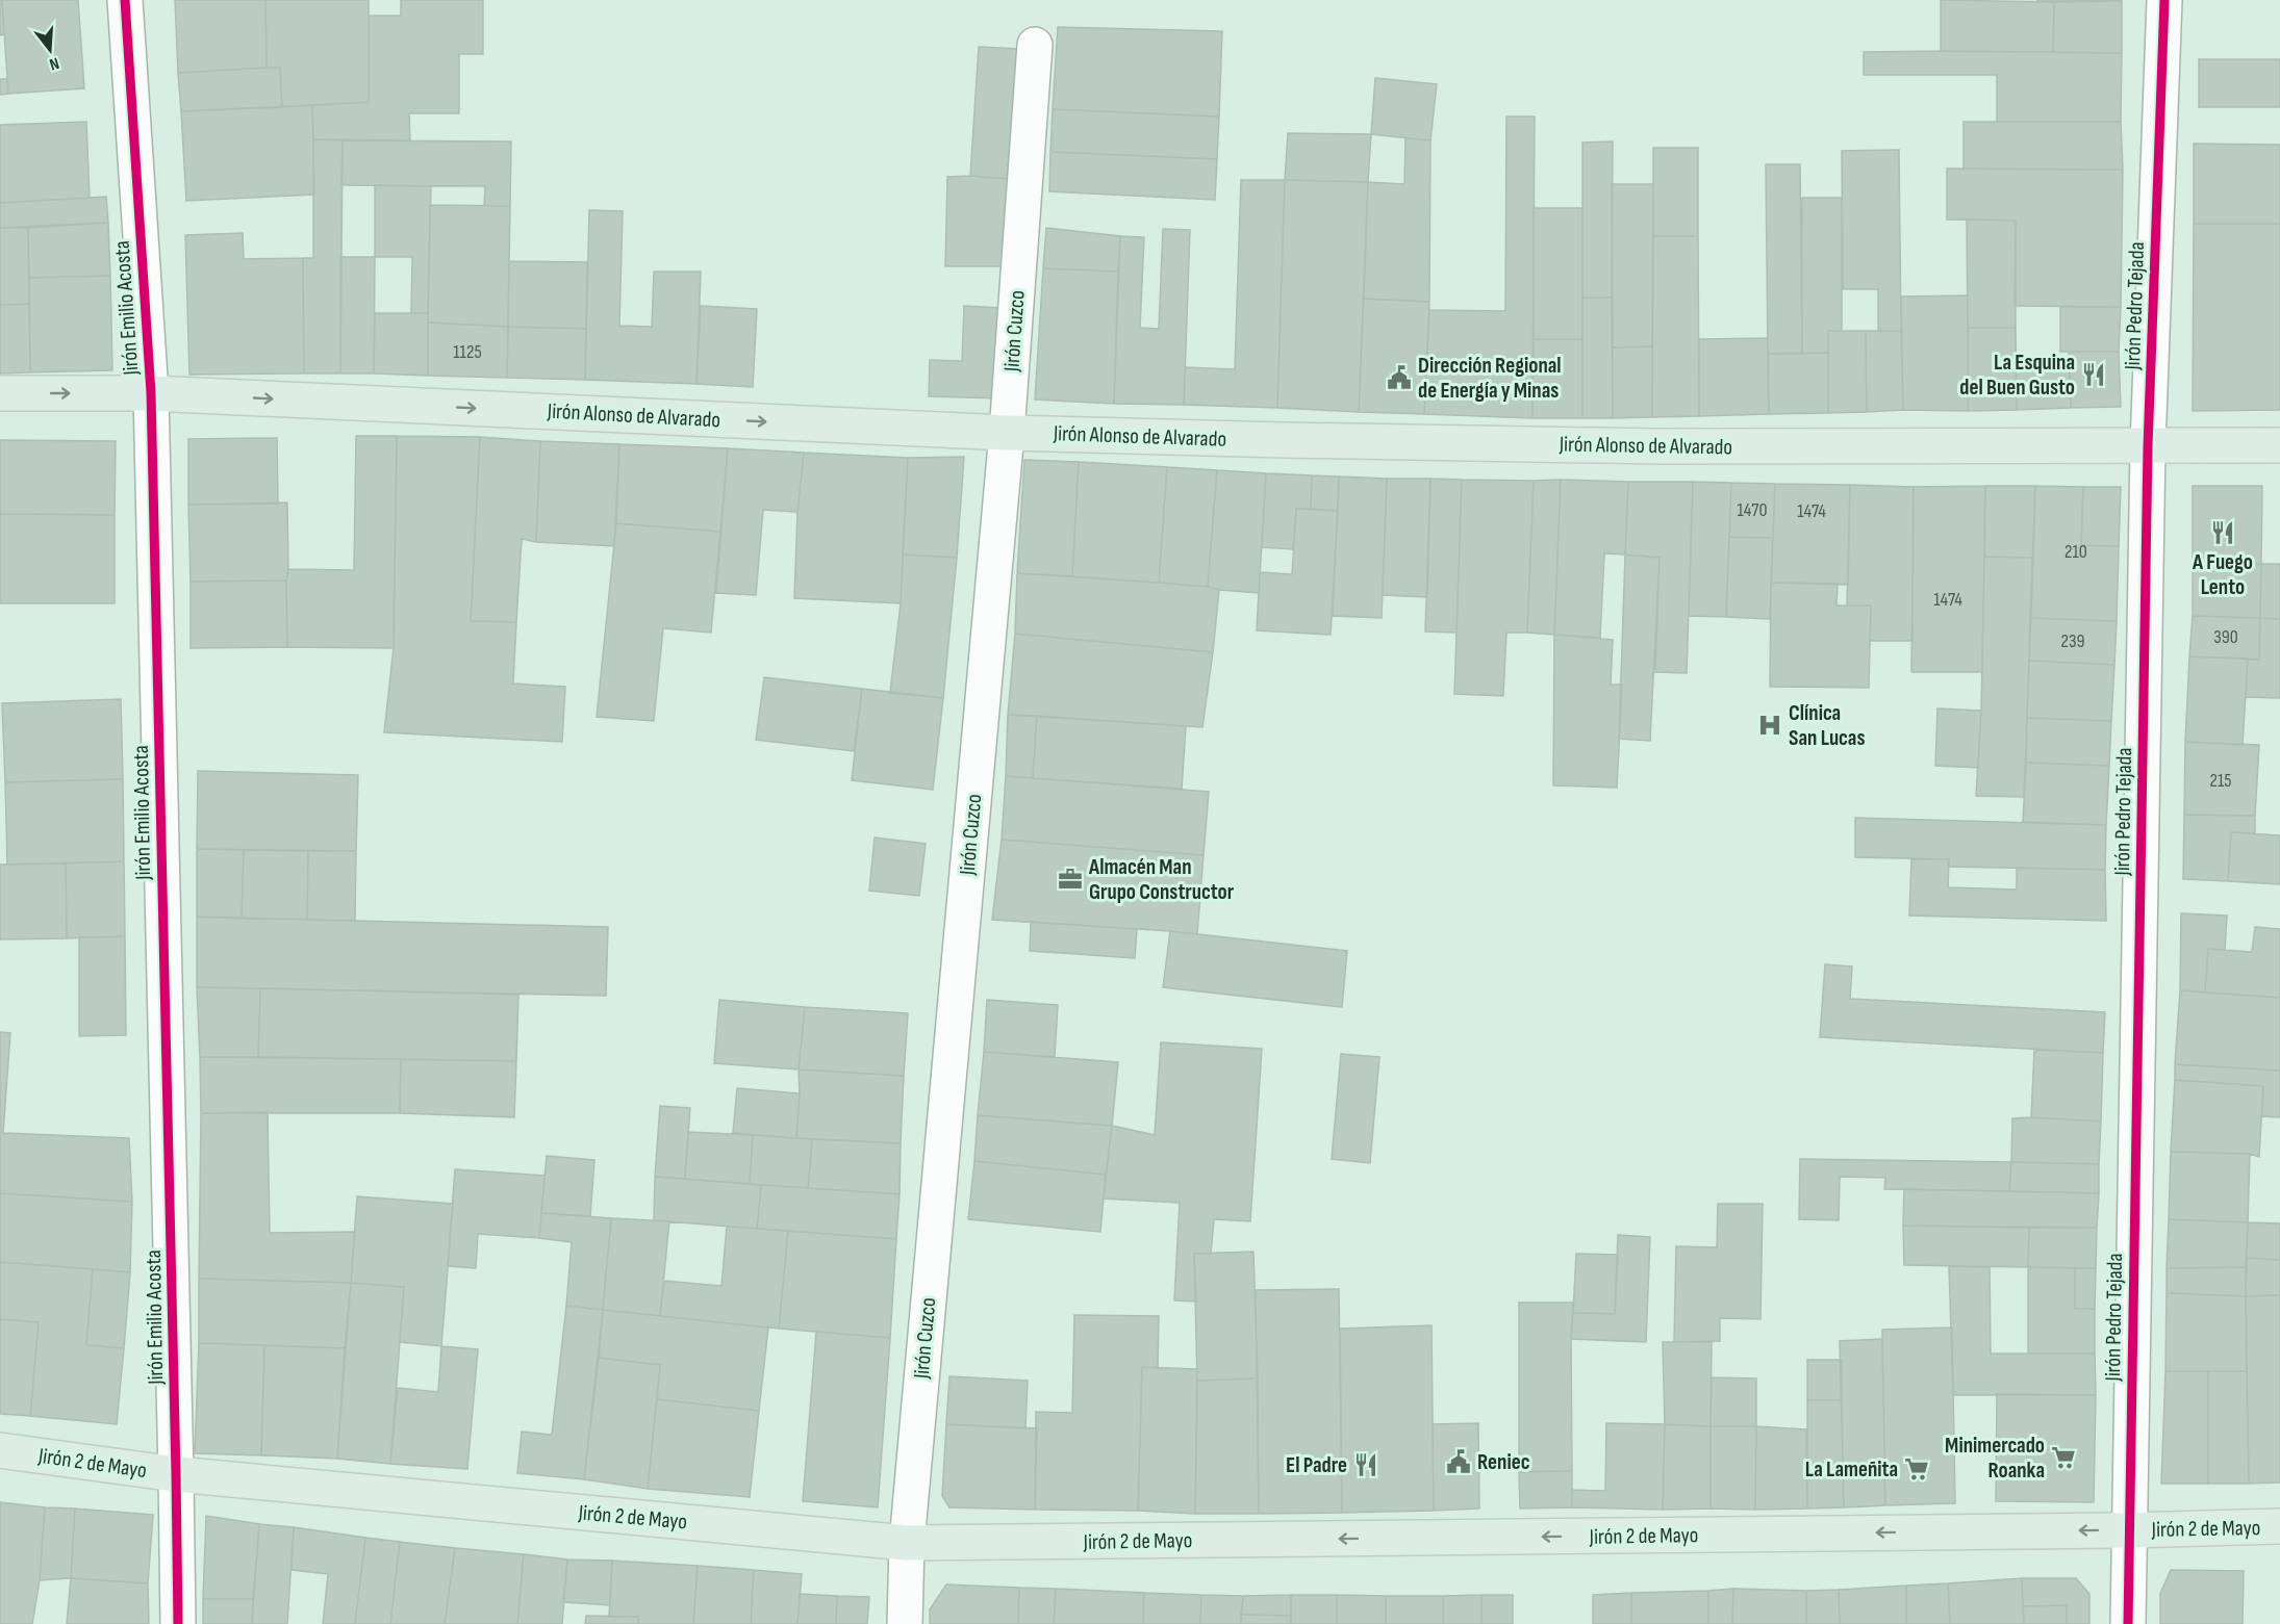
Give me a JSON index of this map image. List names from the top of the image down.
{
  "streets": {
    "main road": ["Jirón Alonso de Alvarado", "Jirón 2 de Mayo"],
    "street": ["Jirón Pedro Tejada", "Jirón Emilio Acosta", "Jirón Cuzco"]
  },
  "crossings": [
    ["Jirón Pedro Tejada", "Jirón Alonso de Alvarado"],
    ["Jirón Pedro Tejada", "Jirón 2 de Mayo"],
    ["Jirón Emilio Acosta", "Jirón Alonso de Alvarado"],
    ["Jirón Emilio Acosta", "Jirón 2 de Mayo"],
    ["Jirón Cuzco", "Jirón Alonso de Alvarado"],
    ["Jirón Cuzco", "Jirón 2 de Mayo"]
  ],
  "one_way": ["Jirón Alonso de Alvarado", "Jirón 2 de Mayo"],
  "places": {
    "restaurant": ["La Esquina del Buen Gusto", "A Fuego Lento", "El Padre"],
    "public building": ["Dirección Regional de Energía y Minas", "Reniec"],
    "hospital": ["Clínica San Lucas"],
    "office": ["Almacén Man Grupo Constructor"],
    "supermarket": ["Minimercado Roanka", "La Lameñita"]
  },
  "house_numbers": [
    "1125",
    "1470",
    "1474",
    "210",
    "1474",
    "390",
    "239",
    "215"
  ],
  "north": "bottom"
}
